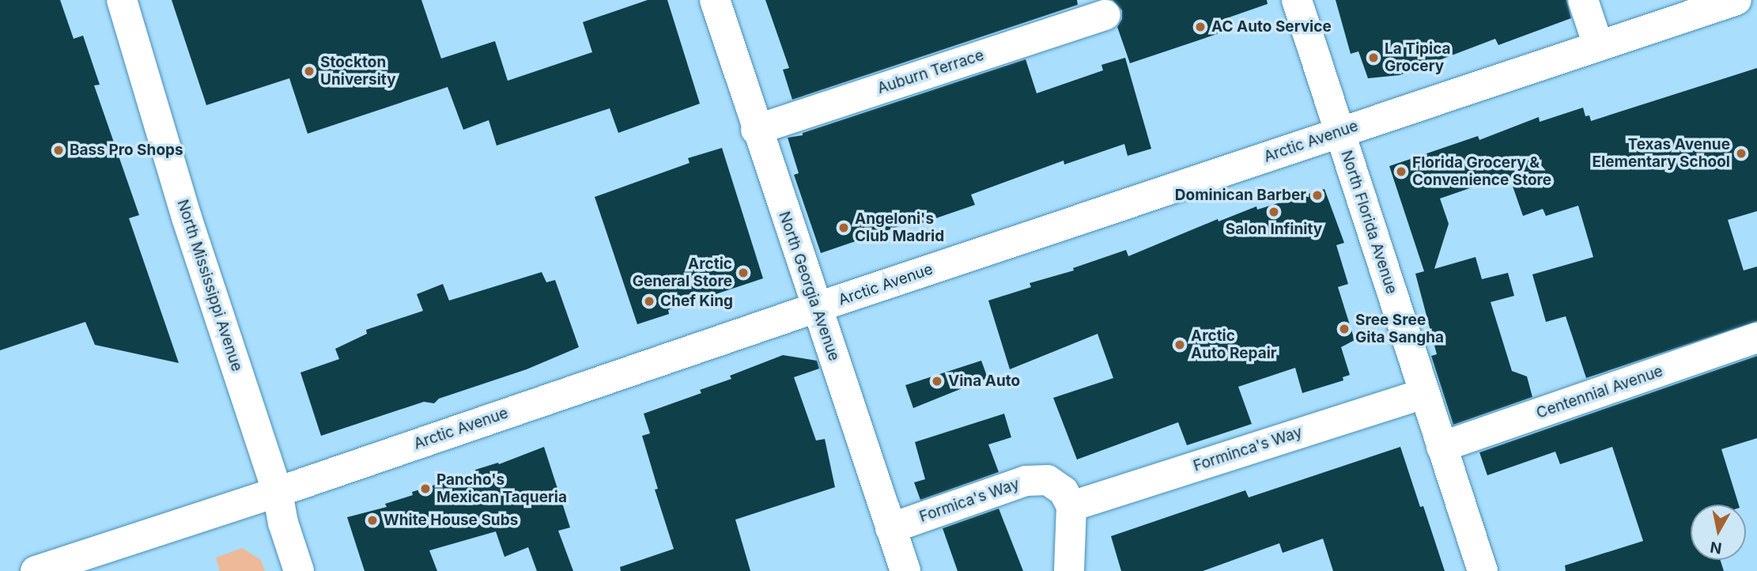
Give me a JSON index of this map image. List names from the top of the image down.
{
  "streets": {
    "street": [
      "Auburn Terrace",
      "Arctic Avenue",
      "North Florida Avenue",
      "North Mississippi Avenue",
      "North Georgia Avenue",
      "Centennial Avenue",
      "Forminca's Way",
      "Formica's Way"
    ]
  },
  "crossings": [
    ["Auburn Terrace", "North Georgia Avenue"],
    ["Arctic Avenue", "North Florida Avenue"],
    ["Arctic Avenue", "North Mississippi Avenue"],
    ["Arctic Avenue", "North Georgia Avenue"],
    ["North Florida Avenue", "Centennial Avenue"],
    ["North Florida Avenue", "Forminca's Way"],
    ["North Georgia Avenue", "Formica's Way"],
    ["Forminca's Way", "Formica's Way"]
  ],
  "places": [
    "AC Auto Service",
    "La Tipica Grocery",
    "Stockton University",
    "Bass Pro Shops",
    "Texas Avenue Elementary School",
    "Florida Grocery & Convenience Store",
    "Dominican Barber",
    "Salon Infinity",
    "Angeloni's Club Madrid",
    "Arctic General Store",
    "Chef King",
    "Sree Sree Gita Sangha",
    "Arctic Auto Repair",
    "Vina Auto",
    "Pancho's Mexican Taqueria",
    "White House Subs"
  ],
  "north": "bottom"
}
